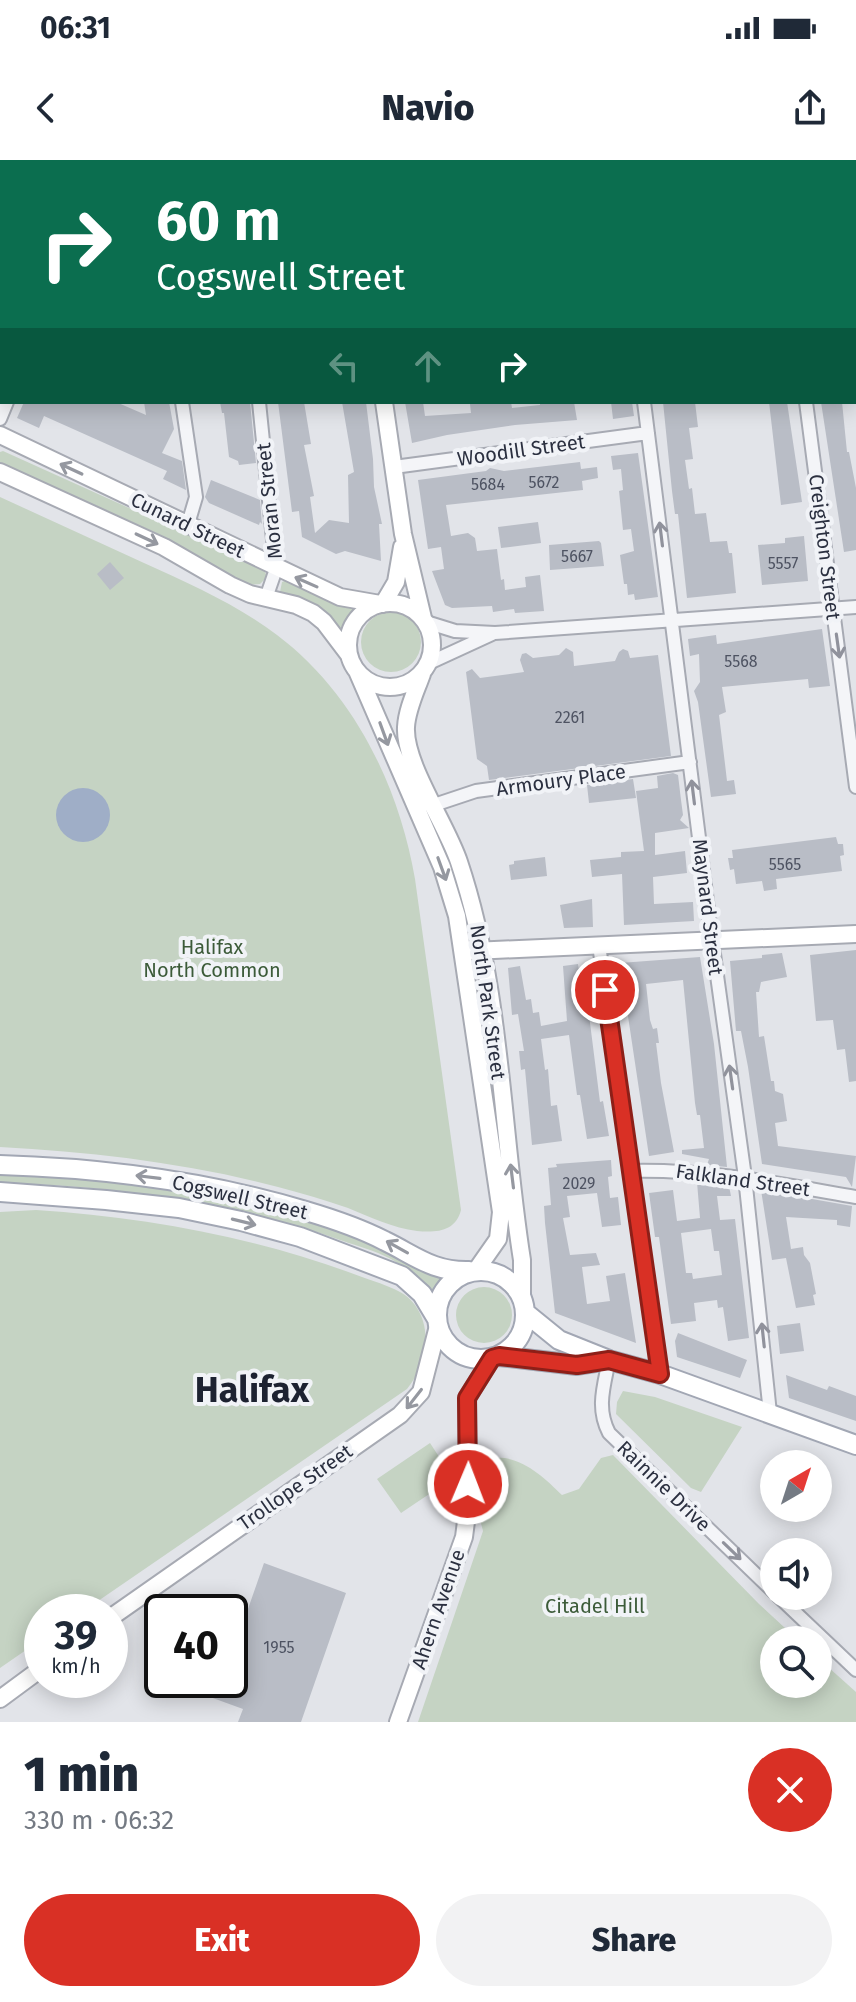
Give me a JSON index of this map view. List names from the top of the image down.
{
  "streets": {
    "main road": [
      "Cunard Street",
      "North Park Street",
      "Cogswell Street",
      "Trollope Street",
      "Ahern Avenue"
    ],
    "street": [
      "Woodill Street",
      "Moran Street",
      "Creighton Street",
      "Armoury Place",
      "Maynard Street",
      "Falkland Street",
      "Rainnie Drive"
    ]
  },
  "crossings": [
    ["Woodill Street", "Maynard Street"],
    ["Moran Street", "Cunard Street"],
    ["Cunard Street", "North Park Street"],
    ["Armoury Place", "Maynard Street"],
    ["Armoury Place", "North Park Street"],
    ["Maynard Street", "Falkland Street"],
    ["North Park Street", "Cogswell Street"],
    ["North Park Street", "Trollope Street"],
    ["North Park Street", "Ahern Avenue"],
    ["Cogswell Street", "Trollope Street"],
    ["Cogswell Street", "Ahern Avenue"],
    ["Trollope Street", "Ahern Avenue"]
  ],
  "one_way": [
    "Creighton Street",
    "Maynard Street",
    "Rainnie Drive",
    "Trollope Street"
  ],
  "districts": ["Halifax"],
  "parks": ["Halifax North Common", "Citadel Hill"],
  "house_numbers": [
    "5672",
    "5684",
    "5667",
    "5557",
    "5568",
    "2261",
    "5565",
    "2029",
    "1955"
  ],
  "north": "top right",
  "page": {
    "status": "06:31",
    "header": "Navio",
    "turn": ["60 m", "Cogswell Street"],
    "speed": "39 km/h",
    "limit": "40",
    "heading": ["1 min", "330 m · 06:32"],
    "buttons": ["Exit", "Share"]
  }
}
